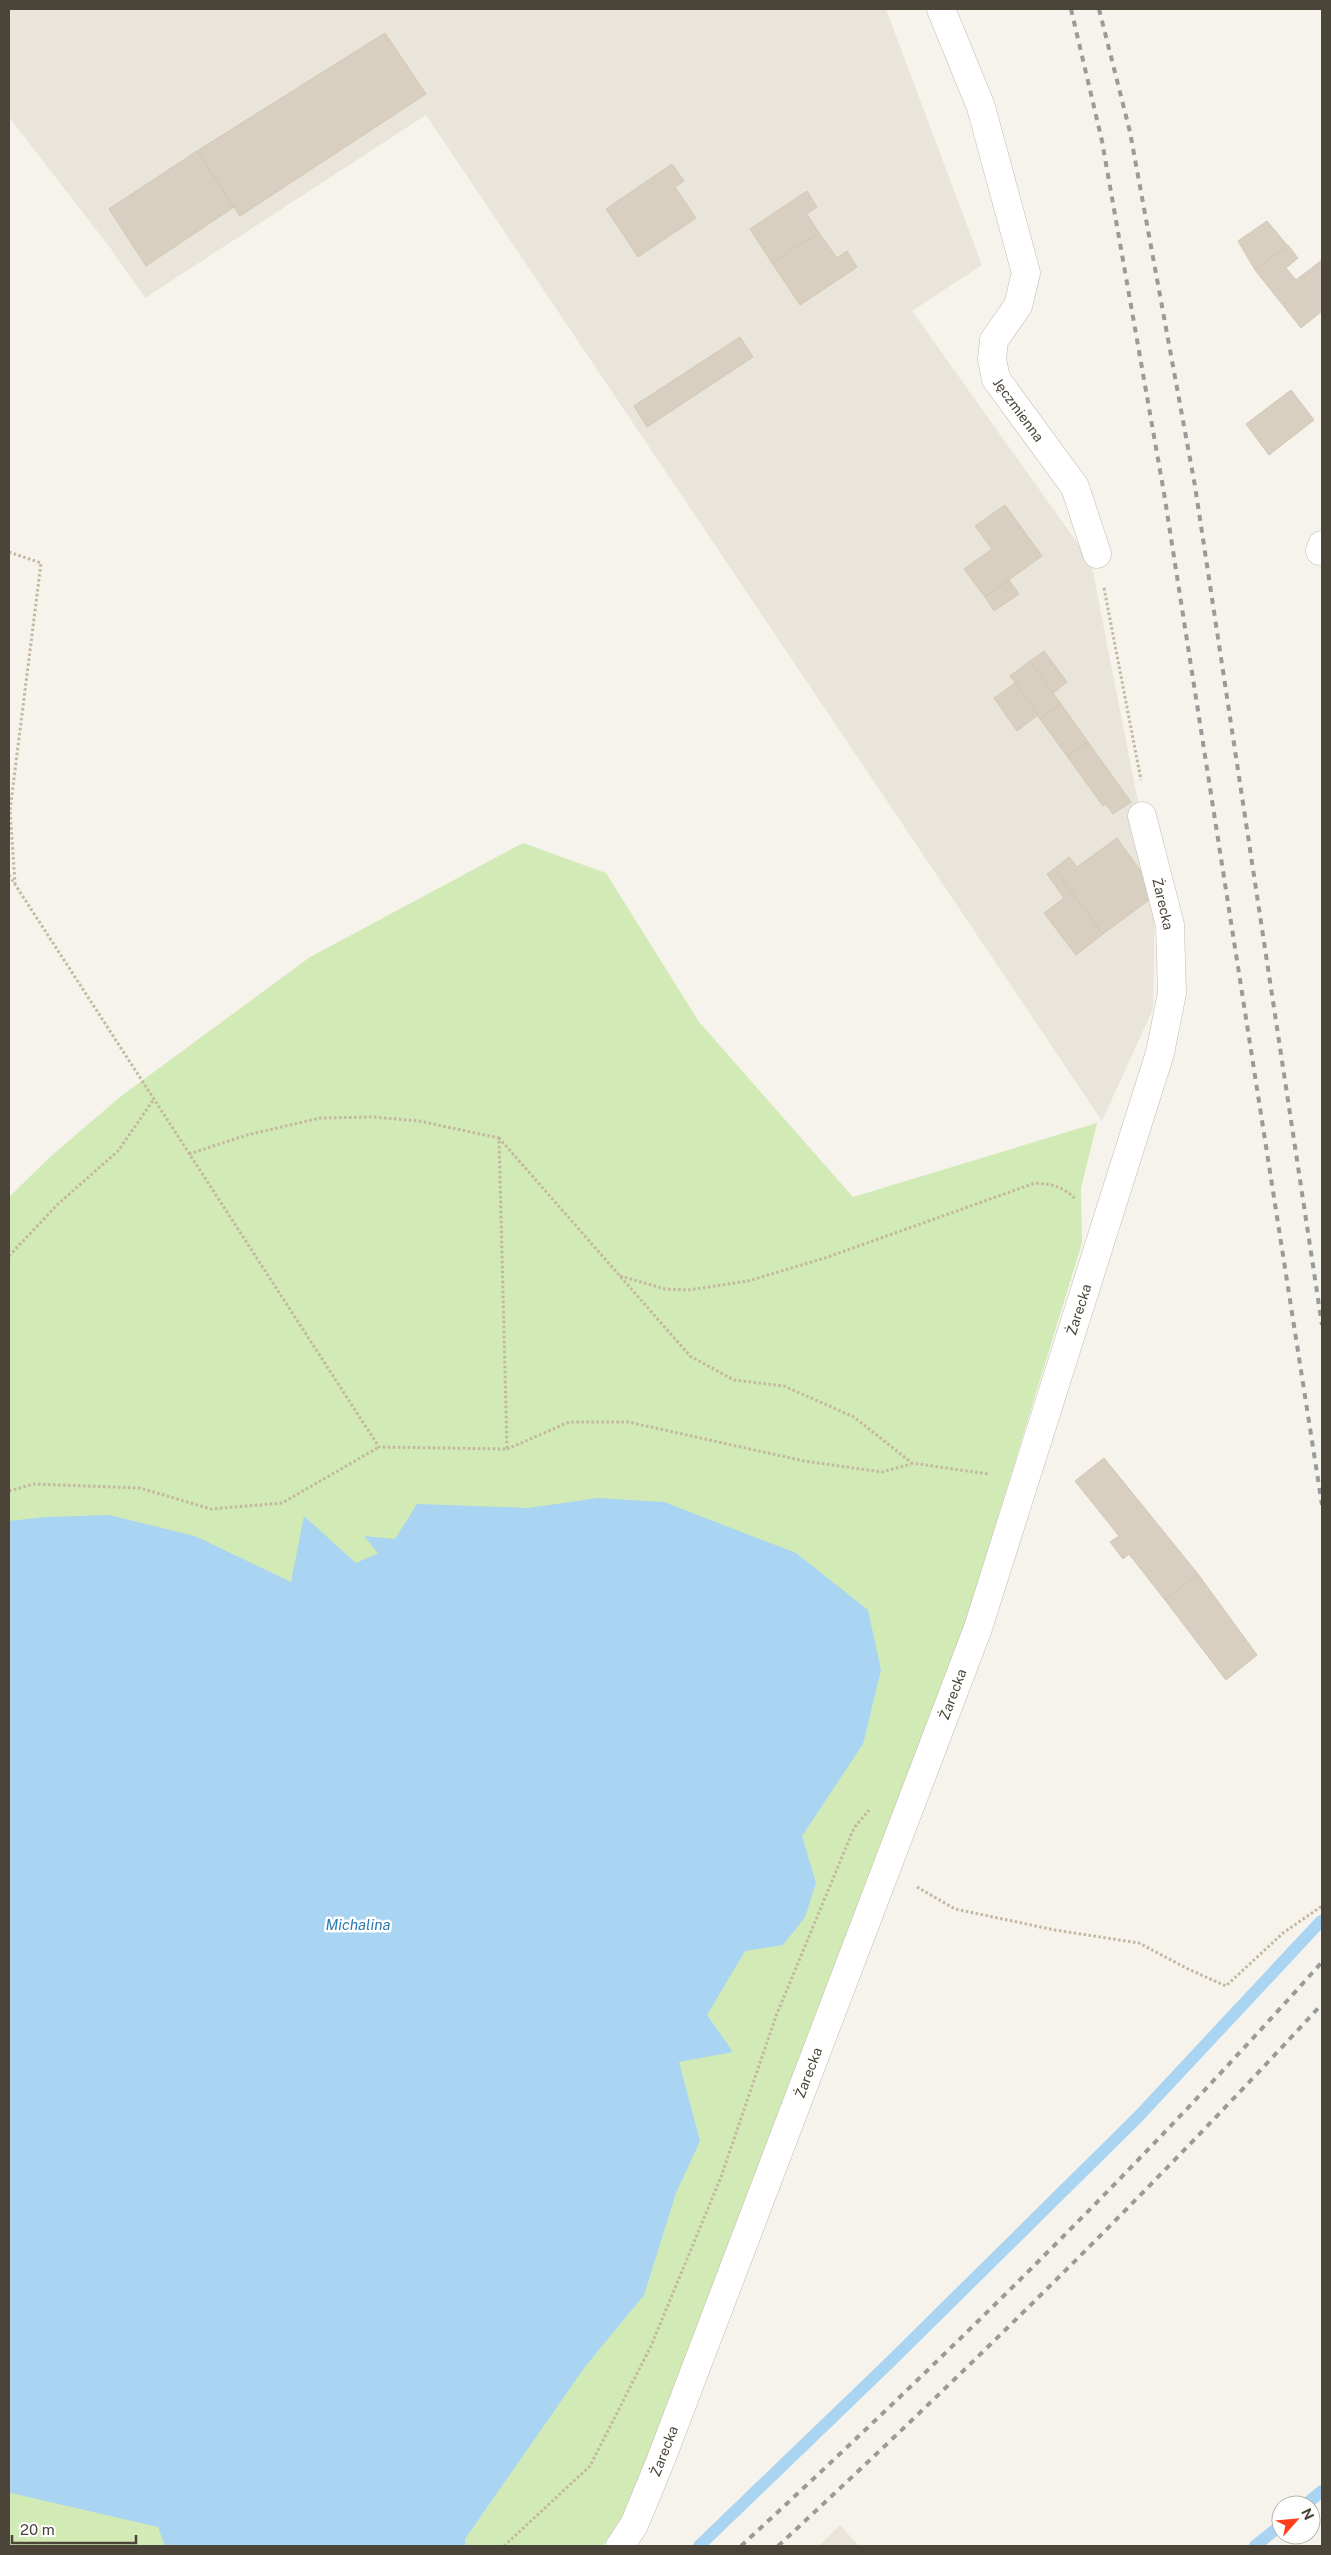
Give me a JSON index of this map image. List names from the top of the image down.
{
  "streets": {
    "street": ["Jęczmienna", "Żarecka"]
  },
  "water": ["Michalina"],
  "scale_bar": "20 m",
  "north": "top right"
}
